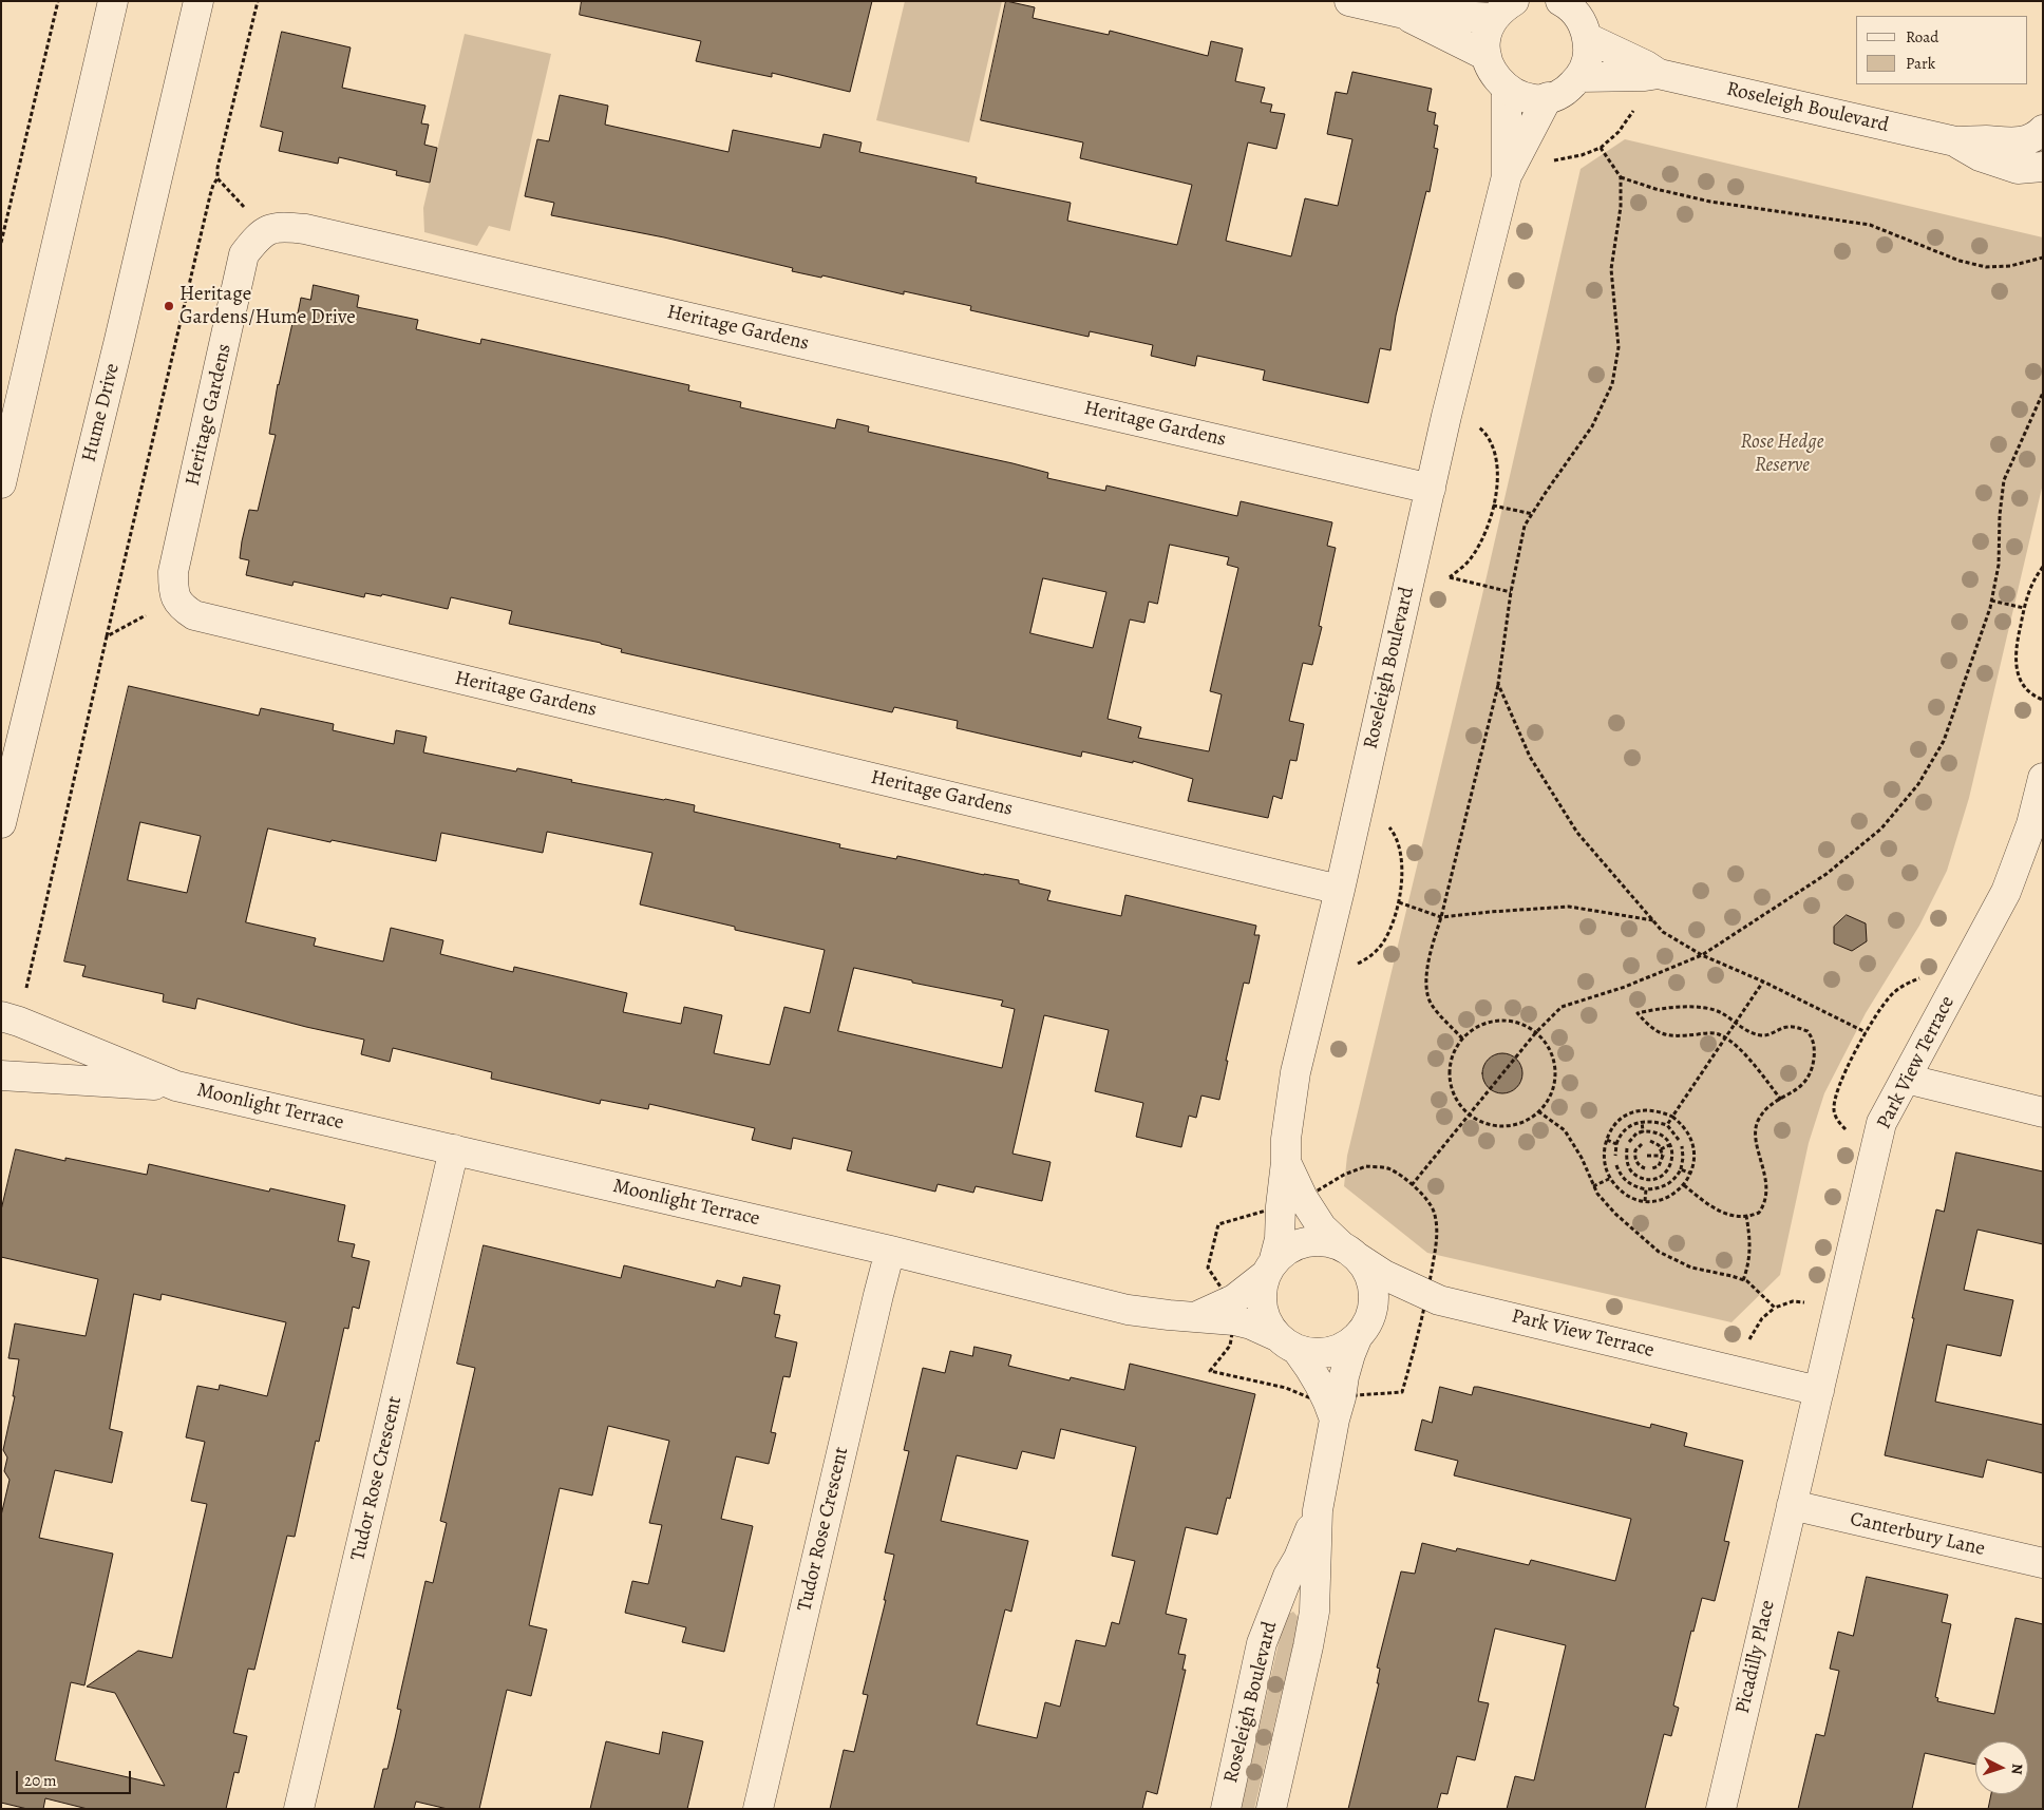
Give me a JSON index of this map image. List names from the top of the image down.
{
  "streets": {
    "street": [
      "Roseleigh Boulevard",
      "Heritage Gardens",
      "Hume Drive",
      "Park View Terrace",
      "Moonlight Terrace",
      "Tudor Rose Crescent",
      "Canterbury Lane",
      "Picadilly Place"
    ]
  },
  "crossings": [
    ["Roseleigh Boulevard", "Heritage Gardens"],
    ["Roseleigh Boulevard", "Park View Terrace"],
    ["Roseleigh Boulevard", "Moonlight Terrace"],
    ["Park View Terrace", "Moonlight Terrace"],
    ["Park View Terrace", "Canterbury Lane"],
    ["Park View Terrace", "Picadilly Place"],
    ["Moonlight Terrace", "Tudor Rose Crescent"],
    ["Canterbury Lane", "Picadilly Place"]
  ],
  "parks": ["Rose Hedge Reserve"],
  "places": ["Heritage Gardens/Hume Drive"],
  "legend": ["Road", "Park"],
  "scale_bar": "20 m",
  "north": "right"
}
